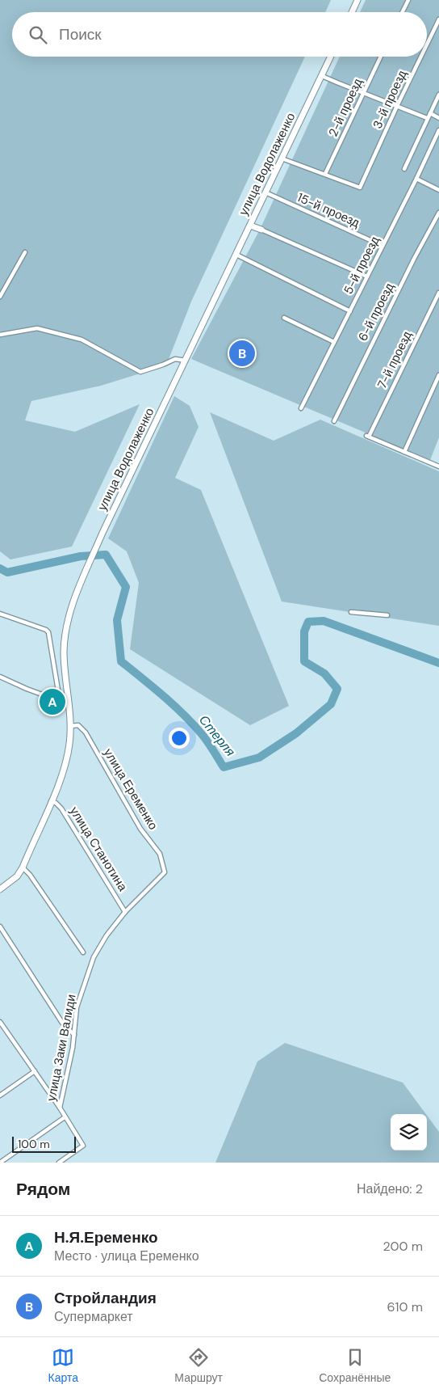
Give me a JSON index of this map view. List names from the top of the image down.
{
  "streets": {
    "main road": ["улица Водолаженко"],
    "street": [
      "3-й проезд",
      "2-й проезд",
      "15-й проезд",
      "5-й проезд",
      "6-й проезд",
      "7-й проезд",
      "улица Еременко",
      "улица Станотина",
      "улица Заки Валиди"
    ]
  },
  "crossings": [
    ["3-й проезд", "2-й проезд"],
    ["улица Водолаженко", "15-й проезд"],
    ["улица Водолаженко", "улица Еременко"],
    ["улица Водолаженко", "улица Станотина"],
    ["15-й проезд", "5-й проезд"],
    ["улица Еременко", "улица Заки Валиди"],
    ["улица Станотина", "улица Заки Валиди"]
  ],
  "water": ["Стерля"],
  "scale_bar": "100 m",
  "page": {
    "search": "Поиск",
    "pins": ["B", "A"],
    "scale": "100 m",
    "heading": ["Рядом", "Найдено: 2"],
    "list": [
      {
        "mark": "A",
        "name": "Н.Я.Еременко",
        "note": "Место · улица Еременко",
        "value": "200 m"
      },
      {
        "mark": "B",
        "name": "Стройландия",
        "note": "Супермаркет",
        "value": "610 m"
      }
    ],
    "nav": ["Карта", "Маршрут", "Сохранённые"]
  }
}
